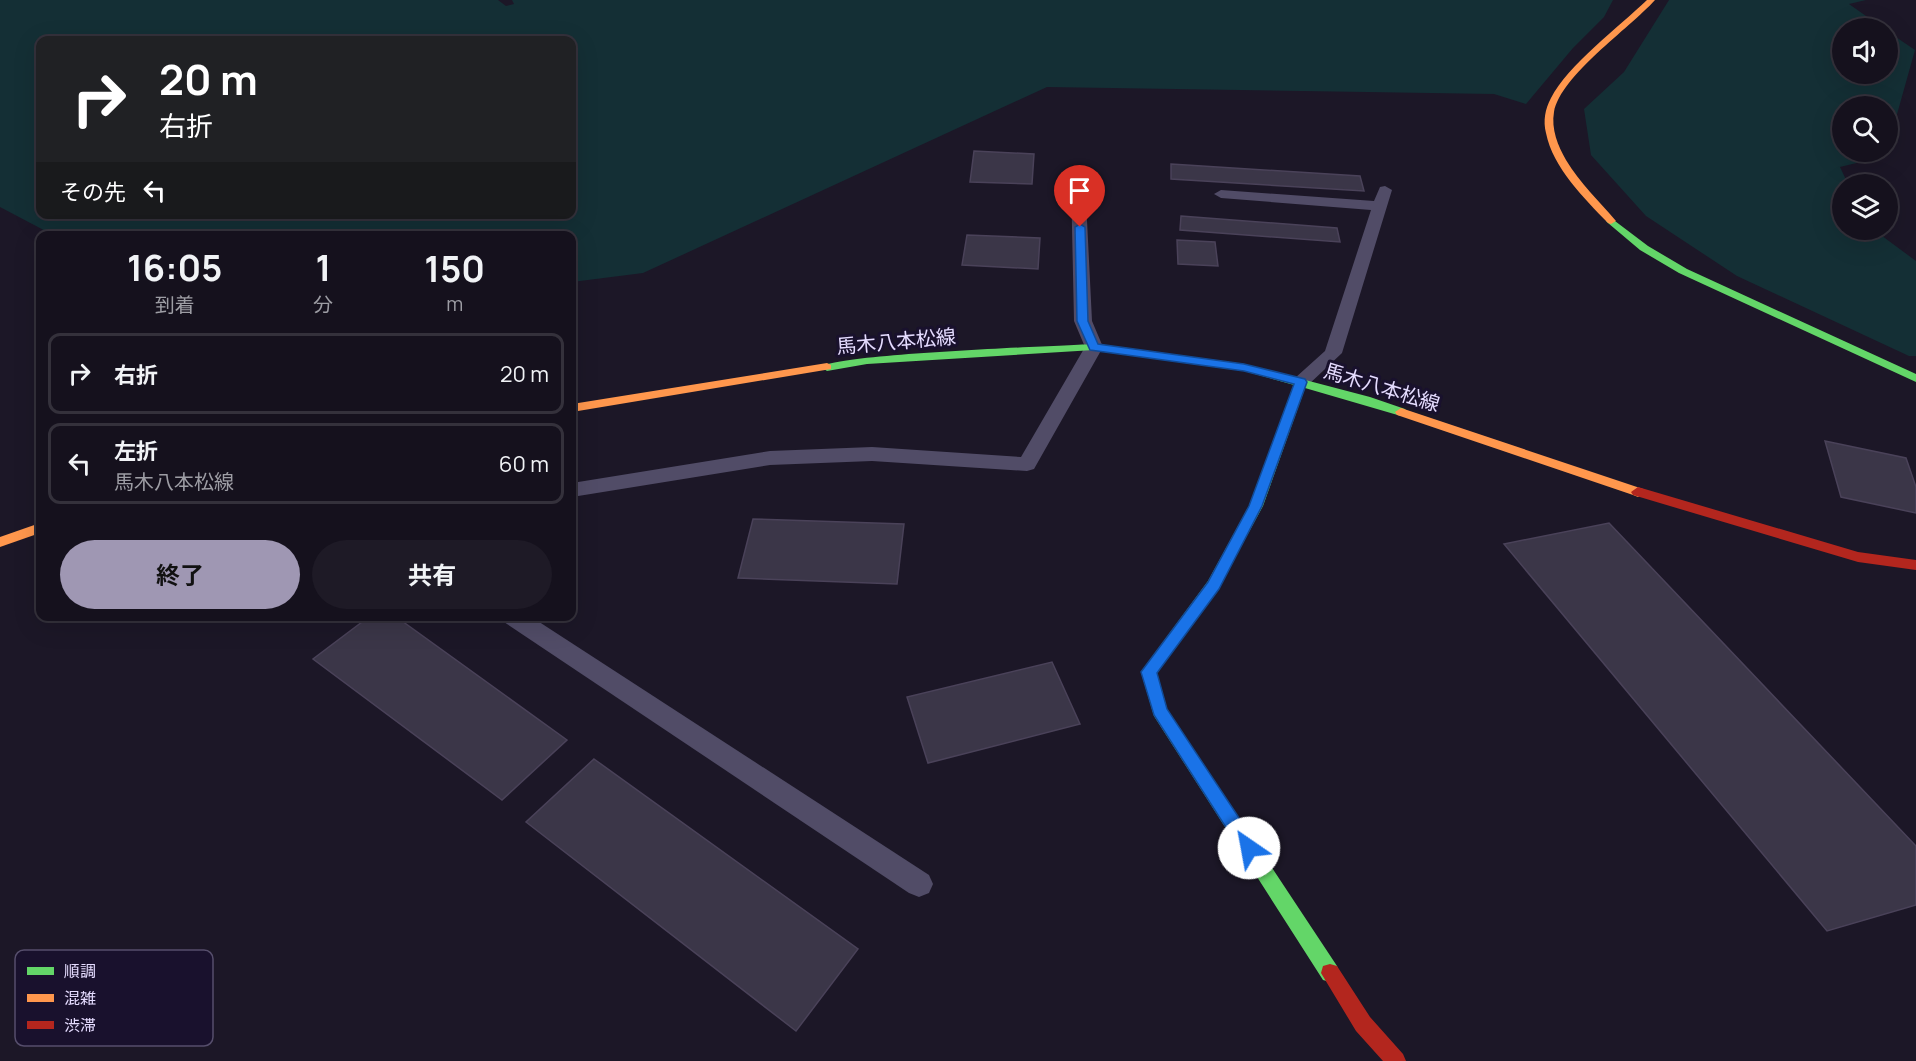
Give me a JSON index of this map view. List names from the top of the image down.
{
  "streets": {
    "street": ["馬木八本松線"]
  },
  "legend": ["順調", "混雑", "渋滞"],
  "page": {
    "turn": ["20 m", "右折"],
    "then": "その先",
    "eta": [
      "16:05",
      "到着",
      "1",
      "分",
      "150",
      "m"
    ],
    "list": [
      {
        "name": "右折",
        "value": "20 m"
      },
      {
        "name": "左折",
        "note": "馬木八本松線",
        "value": "60 m"
      }
    ],
    "buttons": ["終了", "共有"]
  }
}
